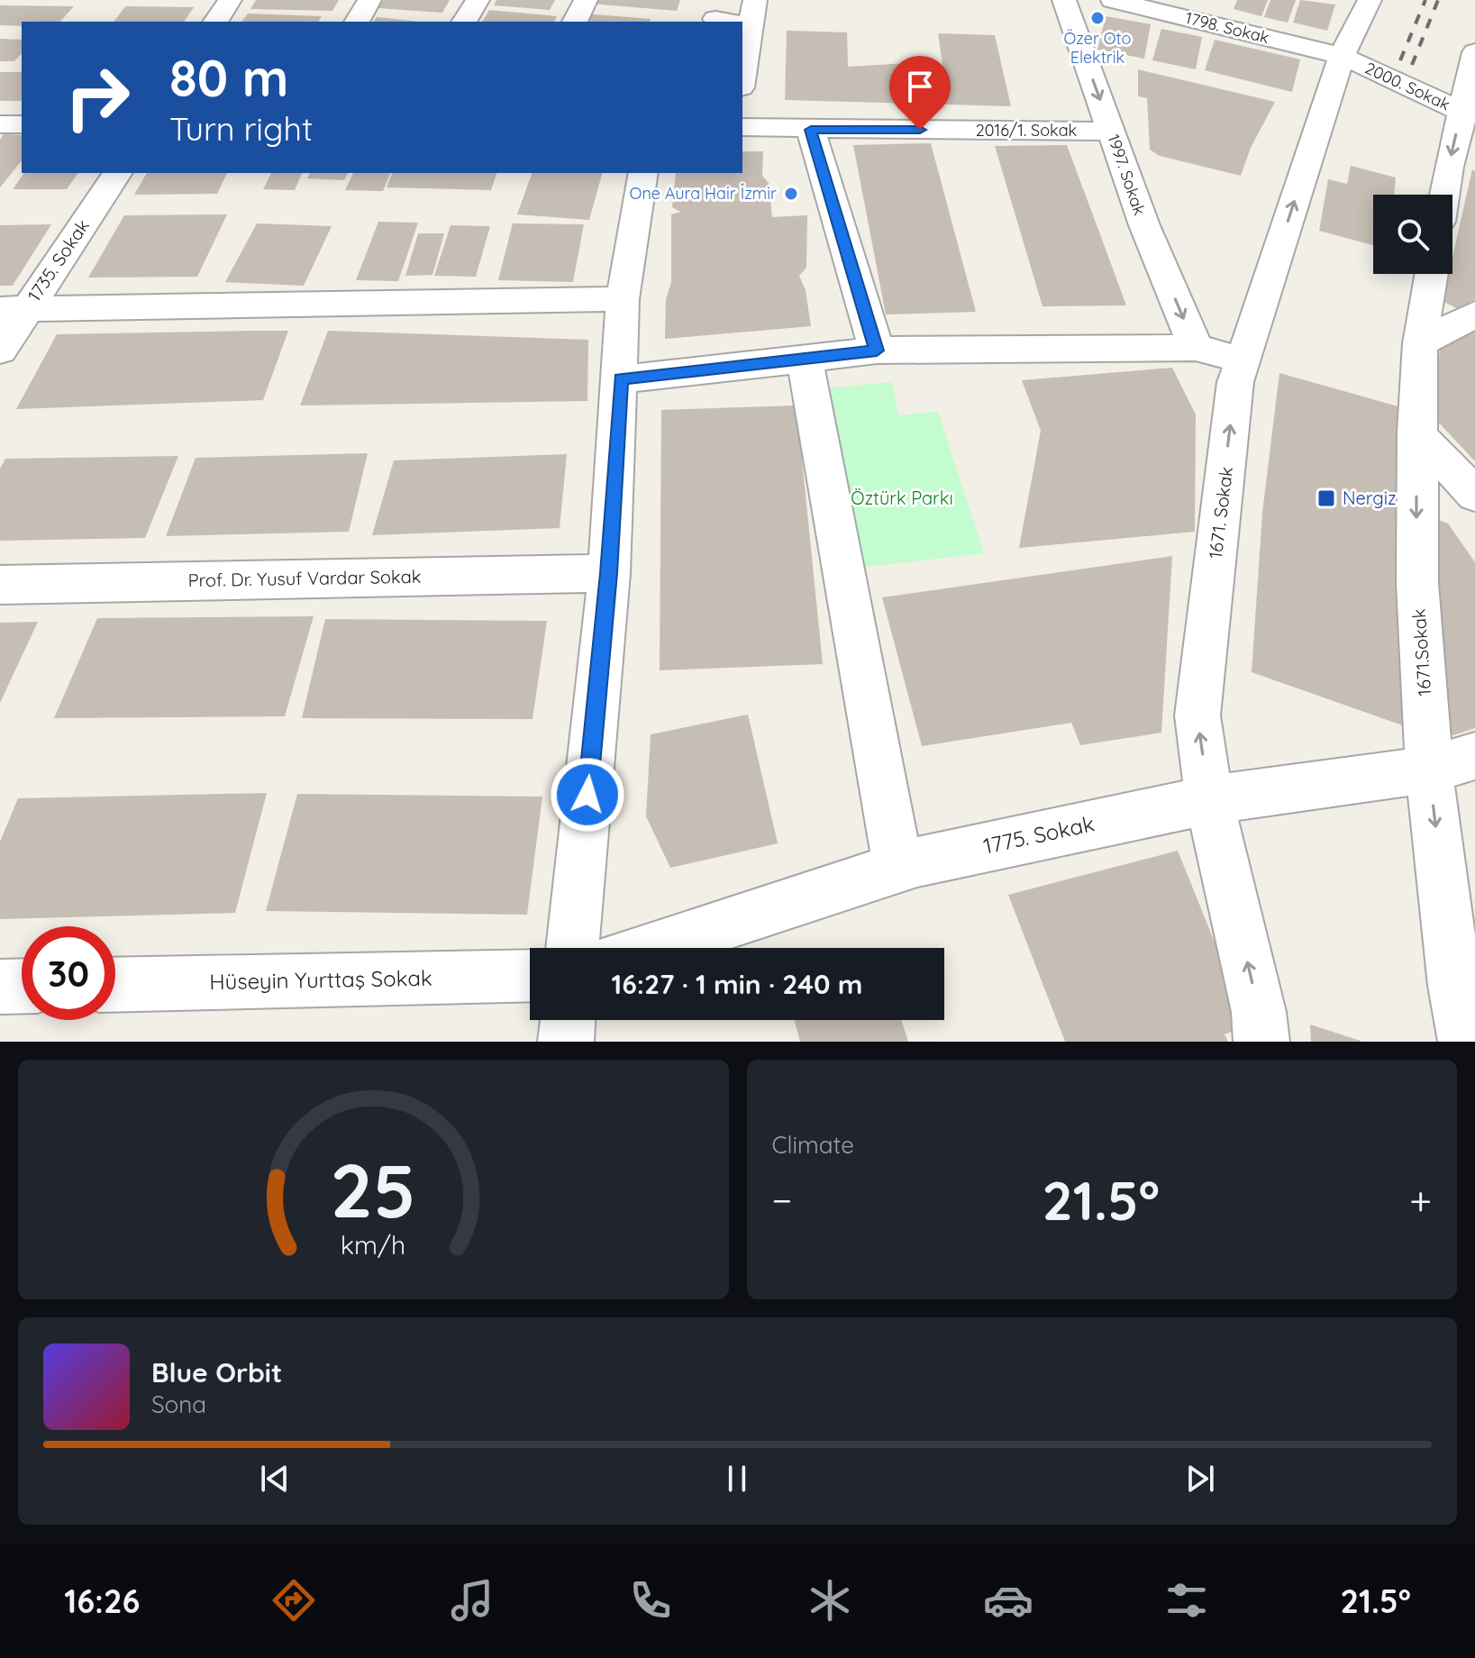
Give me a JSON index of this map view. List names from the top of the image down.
{
  "streets": {
    "street": [
      "1798. Sokak",
      "2000. Sokak",
      "2016/1. Sokak",
      "1997. Sokak",
      "1735. Sokak",
      "1671. Sokak",
      "Prof. Dr. Yusuf Vardar Sokak",
      "1671.Sokak",
      "1775. Sokak",
      "Hüseyin Yurttaş Sokak"
    ]
  },
  "crossings": [
    ["1798. Sokak", "2000. Sokak"],
    ["1798. Sokak", "1671. Sokak"],
    ["2000. Sokak", "1671. Sokak"],
    ["2016/1. Sokak", "1997. Sokak"],
    ["1671. Sokak", "1775. Sokak"],
    ["1671.Sokak", "1775. Sokak"]
  ],
  "one_way": ["1671.Sokak"],
  "parks": ["Öztürk Parkı"],
  "places": {
    "other": ["Özer Oto Elektrik", "One Aura Hair İzmir"],
    "transit": ["Nergiz"]
  },
  "page": {
    "turn": ["80 m", "Turn right"],
    "limit": "30",
    "trip": "16:27 · 1 min · 240 m",
    "tile": "Climate",
    "heat": ["−", "21.5°", "+"],
    "song": ["Blue Orbit", "Sona"],
    "tabs": ["16:26", "21.5°"],
    "gauge": ["25", "km/h"]
  }
}
